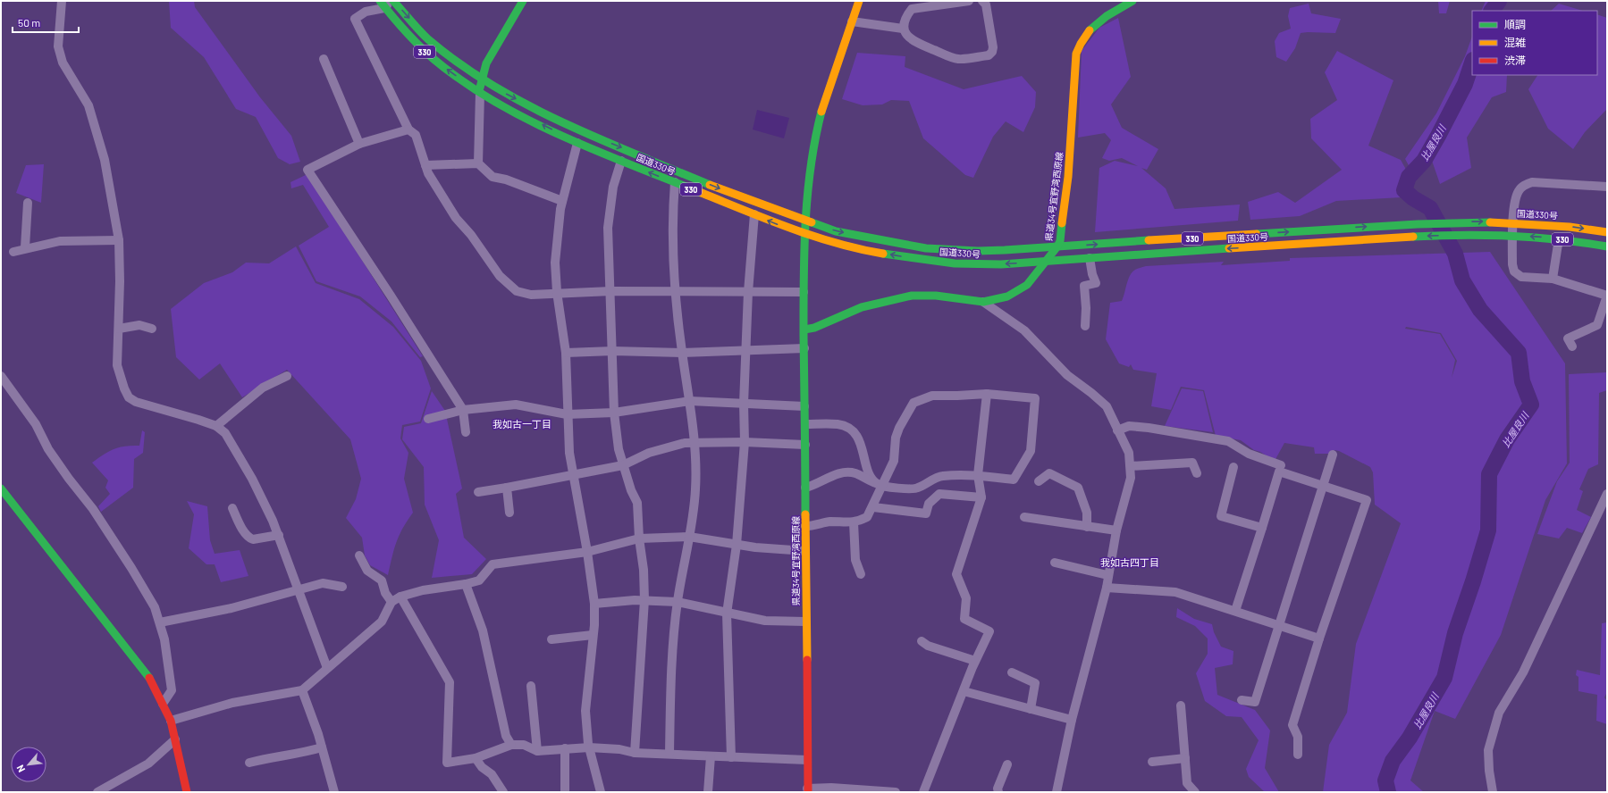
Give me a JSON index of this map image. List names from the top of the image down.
{
  "streets": {
    "main road": ["330", "国道330号", "県道34号宜野湾西原線"]
  },
  "crossings": [
    ["国道330号", "県道34号宜野湾西原線"]
  ],
  "districts": ["我如古一丁目", "我如古四丁目"],
  "water": ["比屋良川"],
  "legend": ["順調", "混雑", "渋滞"],
  "scale_bar": "50 m",
  "north": "bottom left"
}
